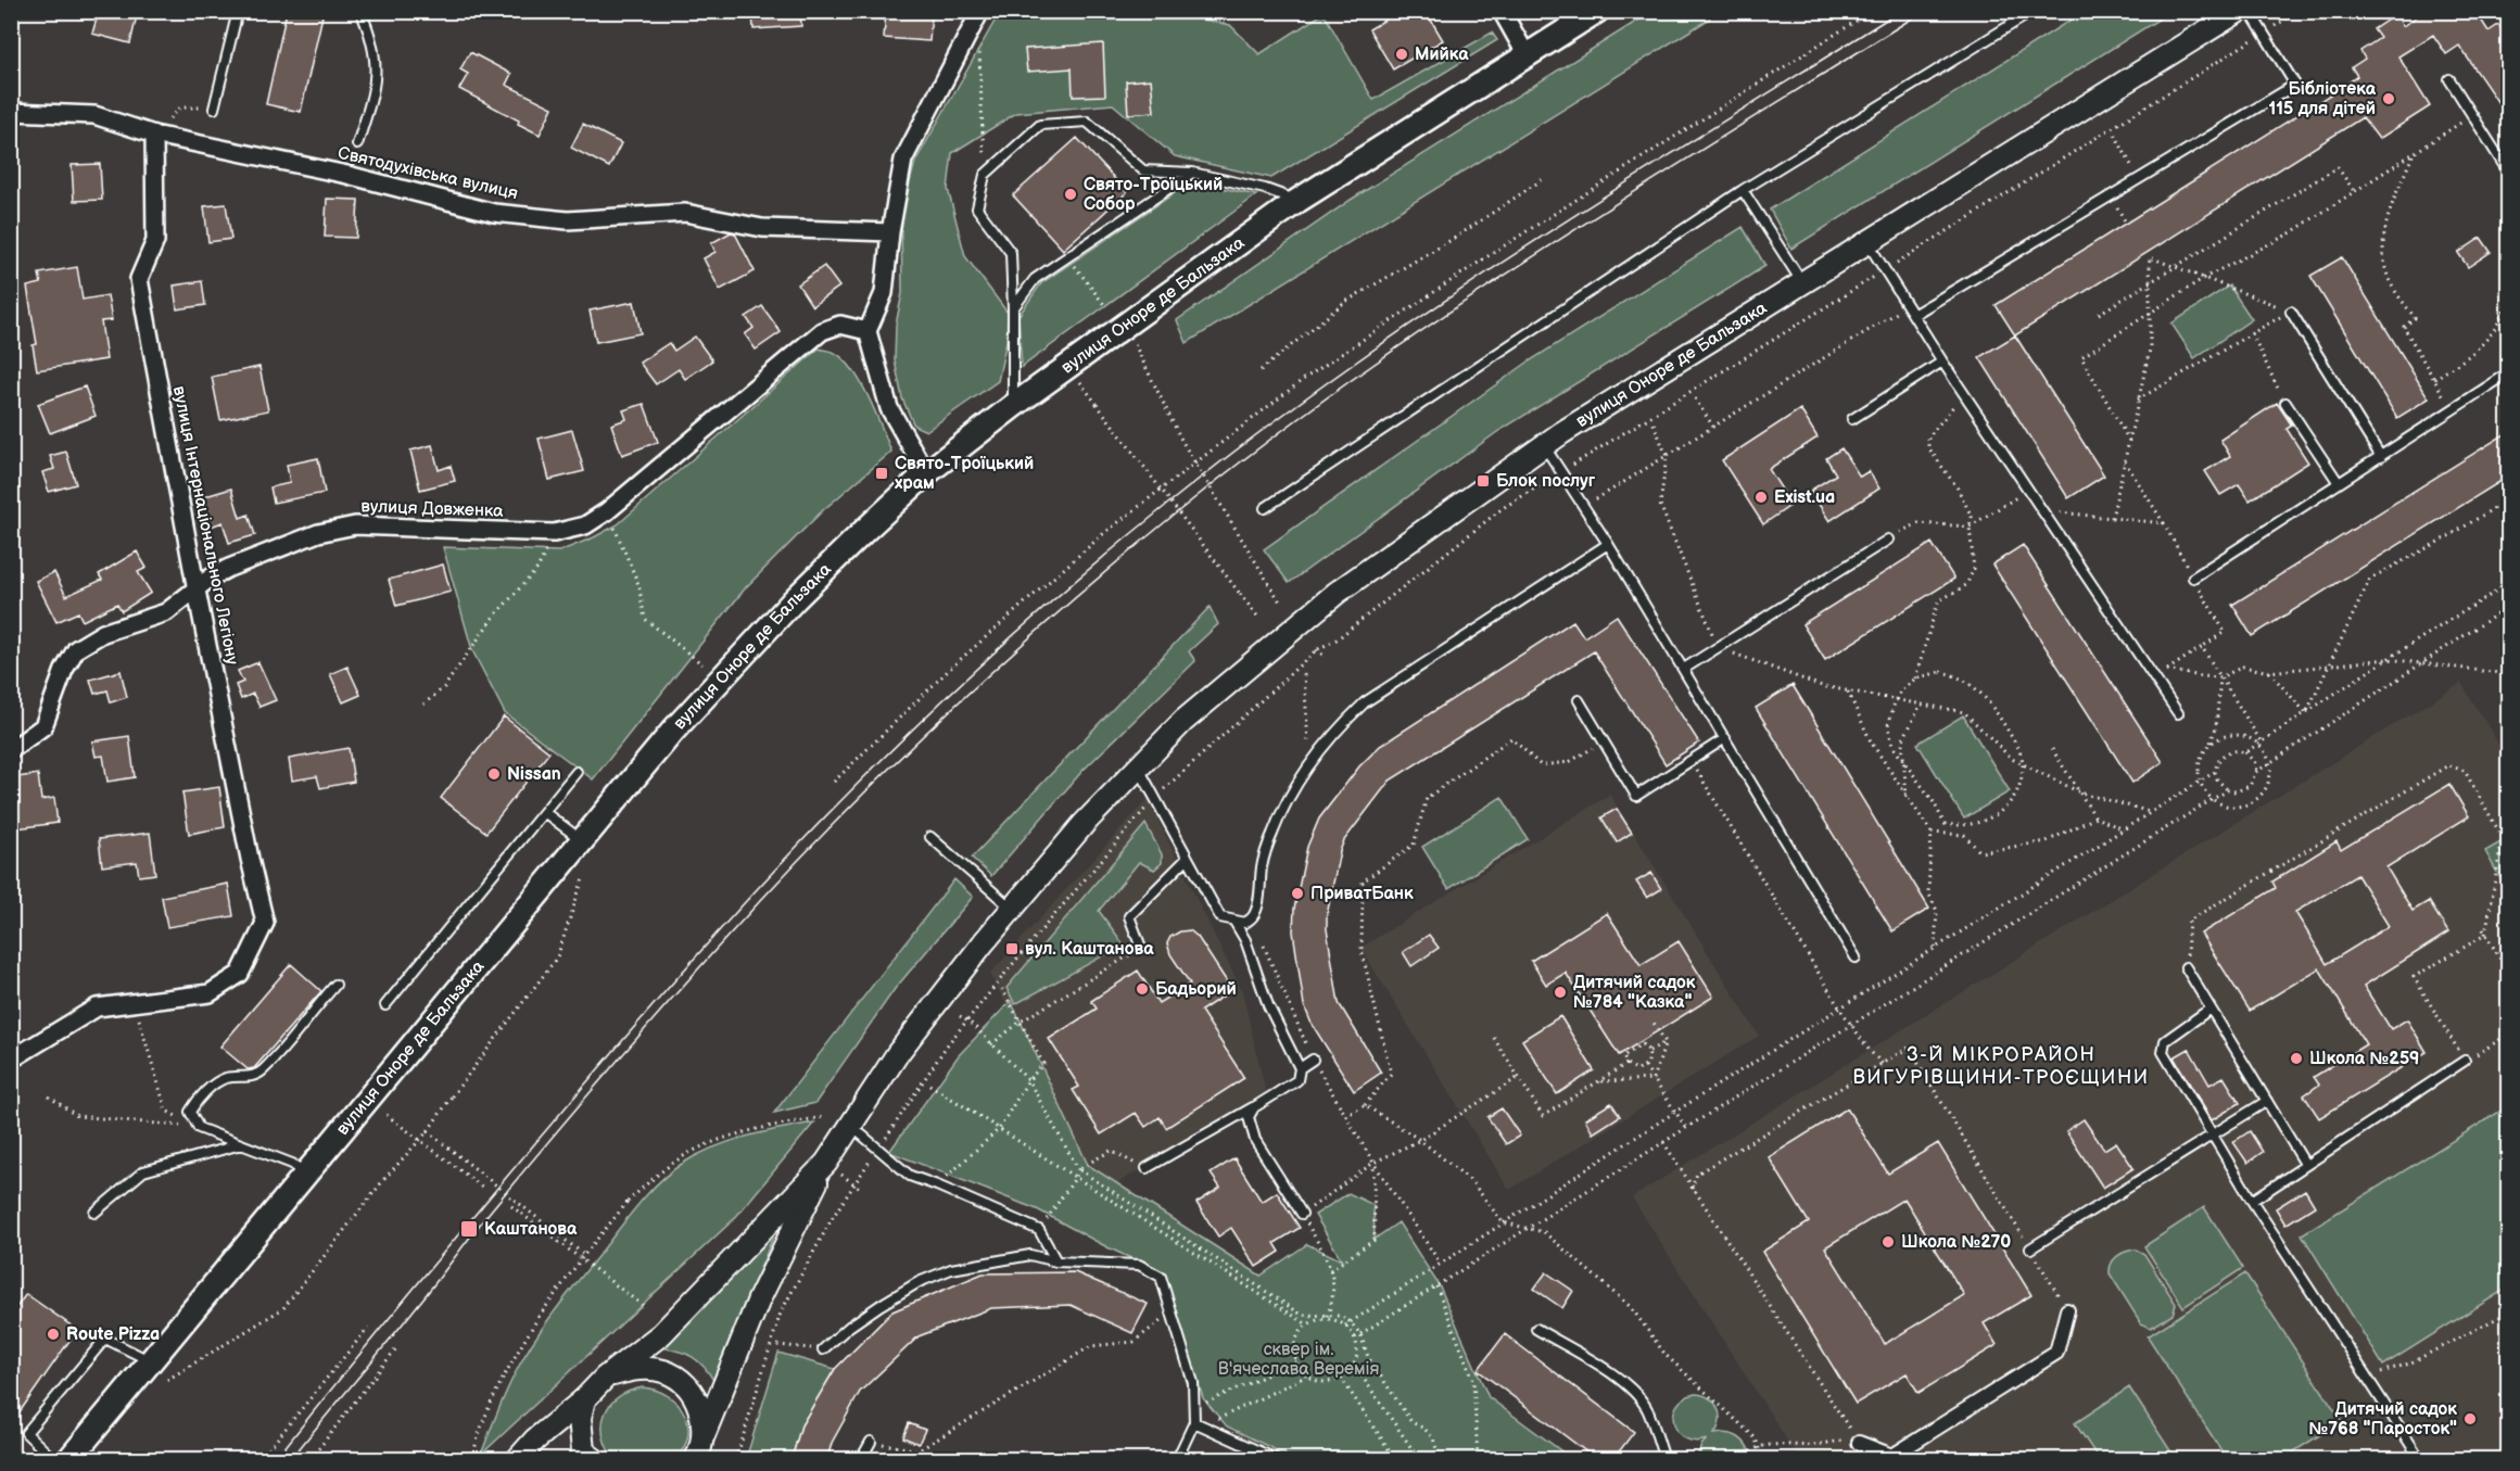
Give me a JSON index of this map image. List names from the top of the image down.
{
  "streets": {
    "main road": ["вулиця Оноре де Бальзака"],
    "street": ["Святодухівська вулиця", "вулиця Довженка", "вулиця Інтернаціонального Легіону"]
  },
  "crossings": [
    ["Святодухівська вулиця", "вулиця Інтернаціонального Легіону"],
    ["вулиця Довженка", "вулиця Інтернаціонального Легіону"]
  ],
  "districts": ["3-Й МІКРОРАЙОН ВИГУРІВЩИНИ-ТРОЄЩИНИ"],
  "parks": ["сквер ім. В'ячеслава Веремія"],
  "places": {
    "other": [
      "Мийка",
      "Бібліотека 115 для дітей",
      "Свято-Троїцький Собор",
      "Exist.ua",
      "Nissan",
      "ПриватБанк",
      "Бадьорий",
      "Дитячий садок №784 \"Казка\"",
      "Школа №259",
      "Школа №270",
      "Route Pizza",
      "Дитячий садок №768 \"Паросток\""
    ],
    "transit": [
      "Свято-Троїцький храм",
      "Блок послуг",
      "вул. Каштанова",
      "Каштанова"
    ]
  }
}
